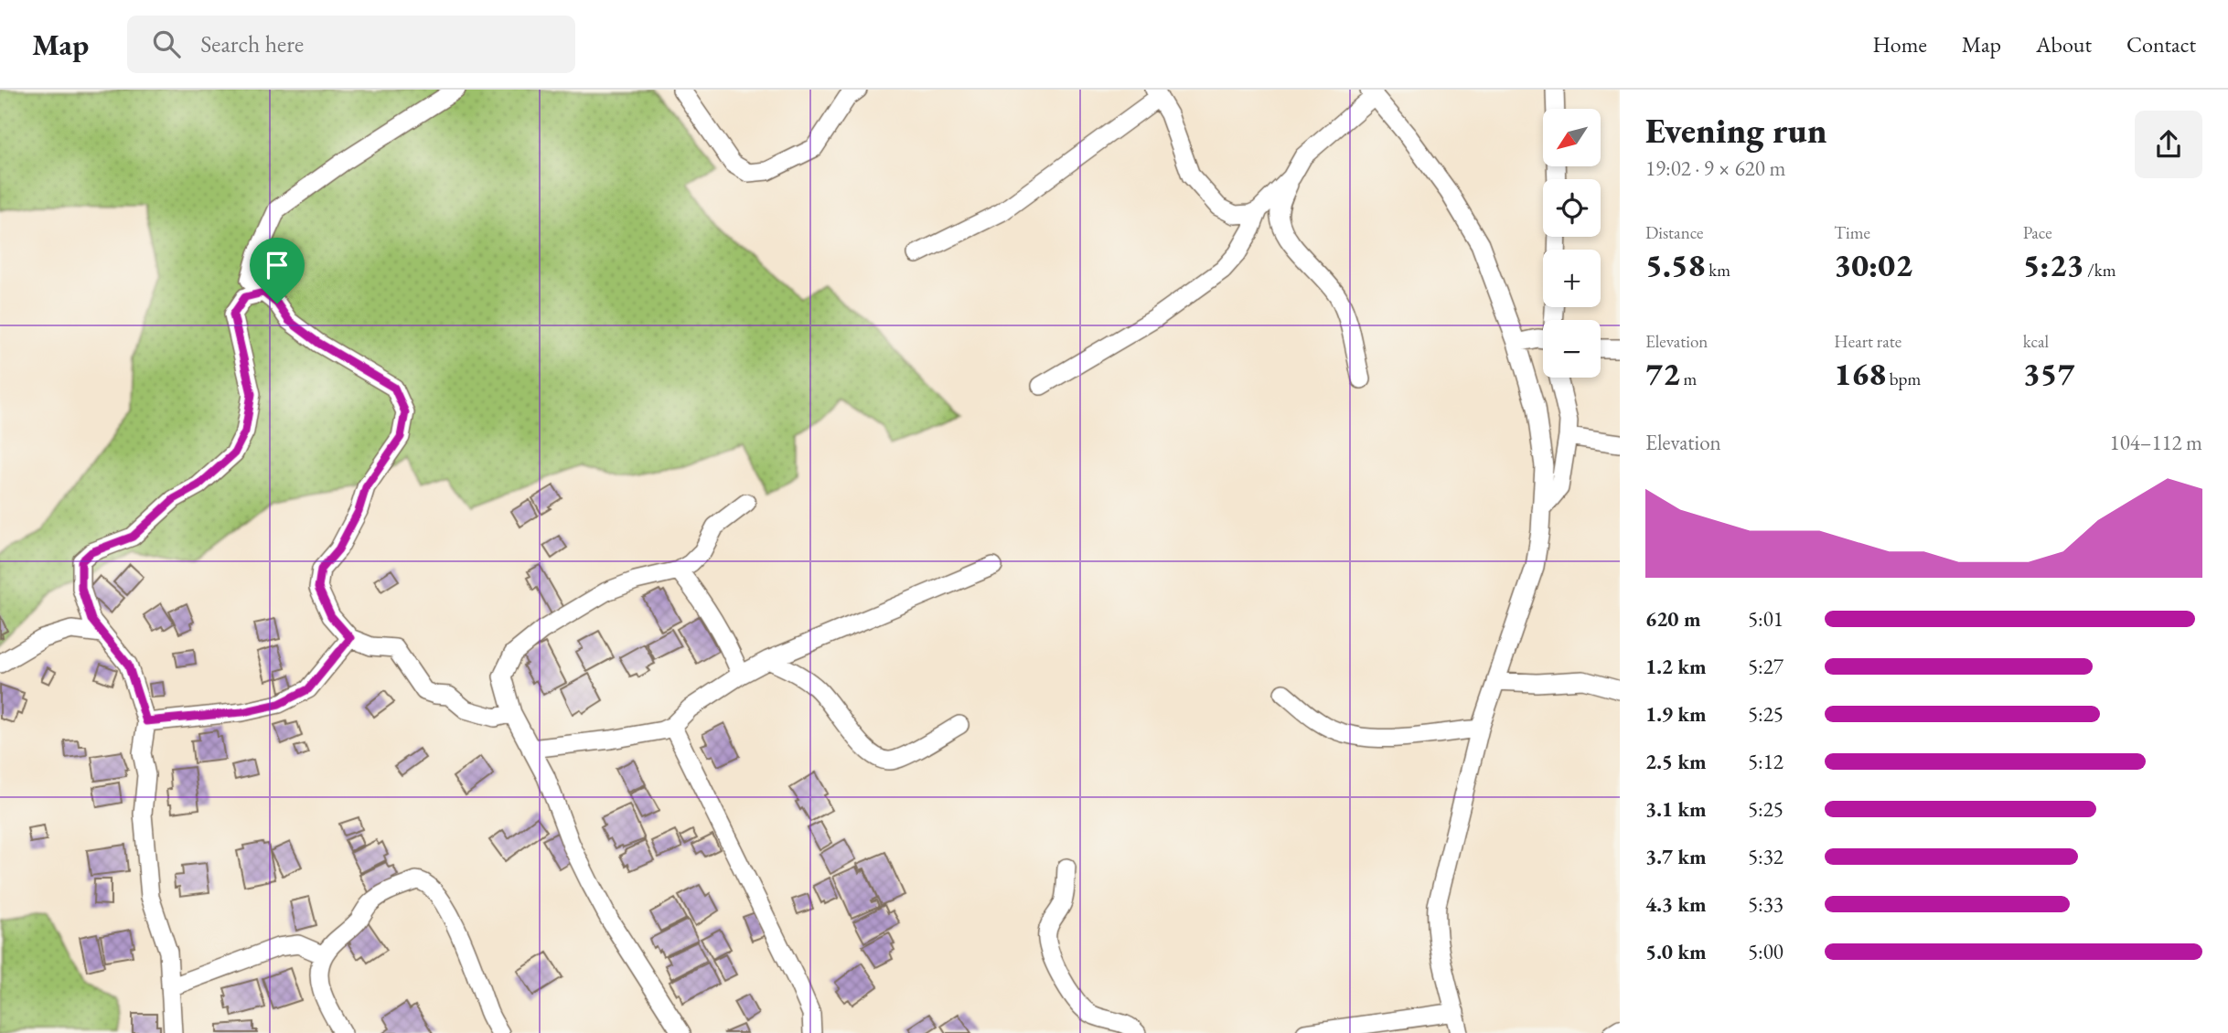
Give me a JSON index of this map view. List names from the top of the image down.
{
  "north": "bottom left",
  "page": {
    "header": "Map",
    "search": "Search here",
    "nav": [
      "Home",
      "Map",
      "About",
      "Contact"
    ],
    "heading": ["Evening run", "19:02 · 9 × 620 m"],
    "map_buttons": ["+", "−"],
    "stats": [
      ["Distance", "5.58 km"],
      ["Time", "30:02"],
      ["Pace", "5:23 /km"],
      ["Elevation", "72 m"],
      ["Heart rate", "168 bpm"],
      ["kcal", "357"]
    ],
    "chart": ["Elevation", "104–112 m"],
    "list": [
      {
        "name": "620 m",
        "note": "5:01"
      },
      {
        "name": "1.2 km",
        "note": "5:27"
      },
      {
        "name": "1.9 km",
        "note": "5:25"
      },
      {
        "name": "2.5 km",
        "note": "5:12"
      },
      {
        "name": "3.1 km",
        "note": "5:25"
      },
      {
        "name": "3.7 km",
        "note": "5:32"
      },
      {
        "name": "4.3 km",
        "note": "5:33"
      },
      {
        "name": "5.0 km",
        "note": "5:00"
      }
    ]
  }
}
